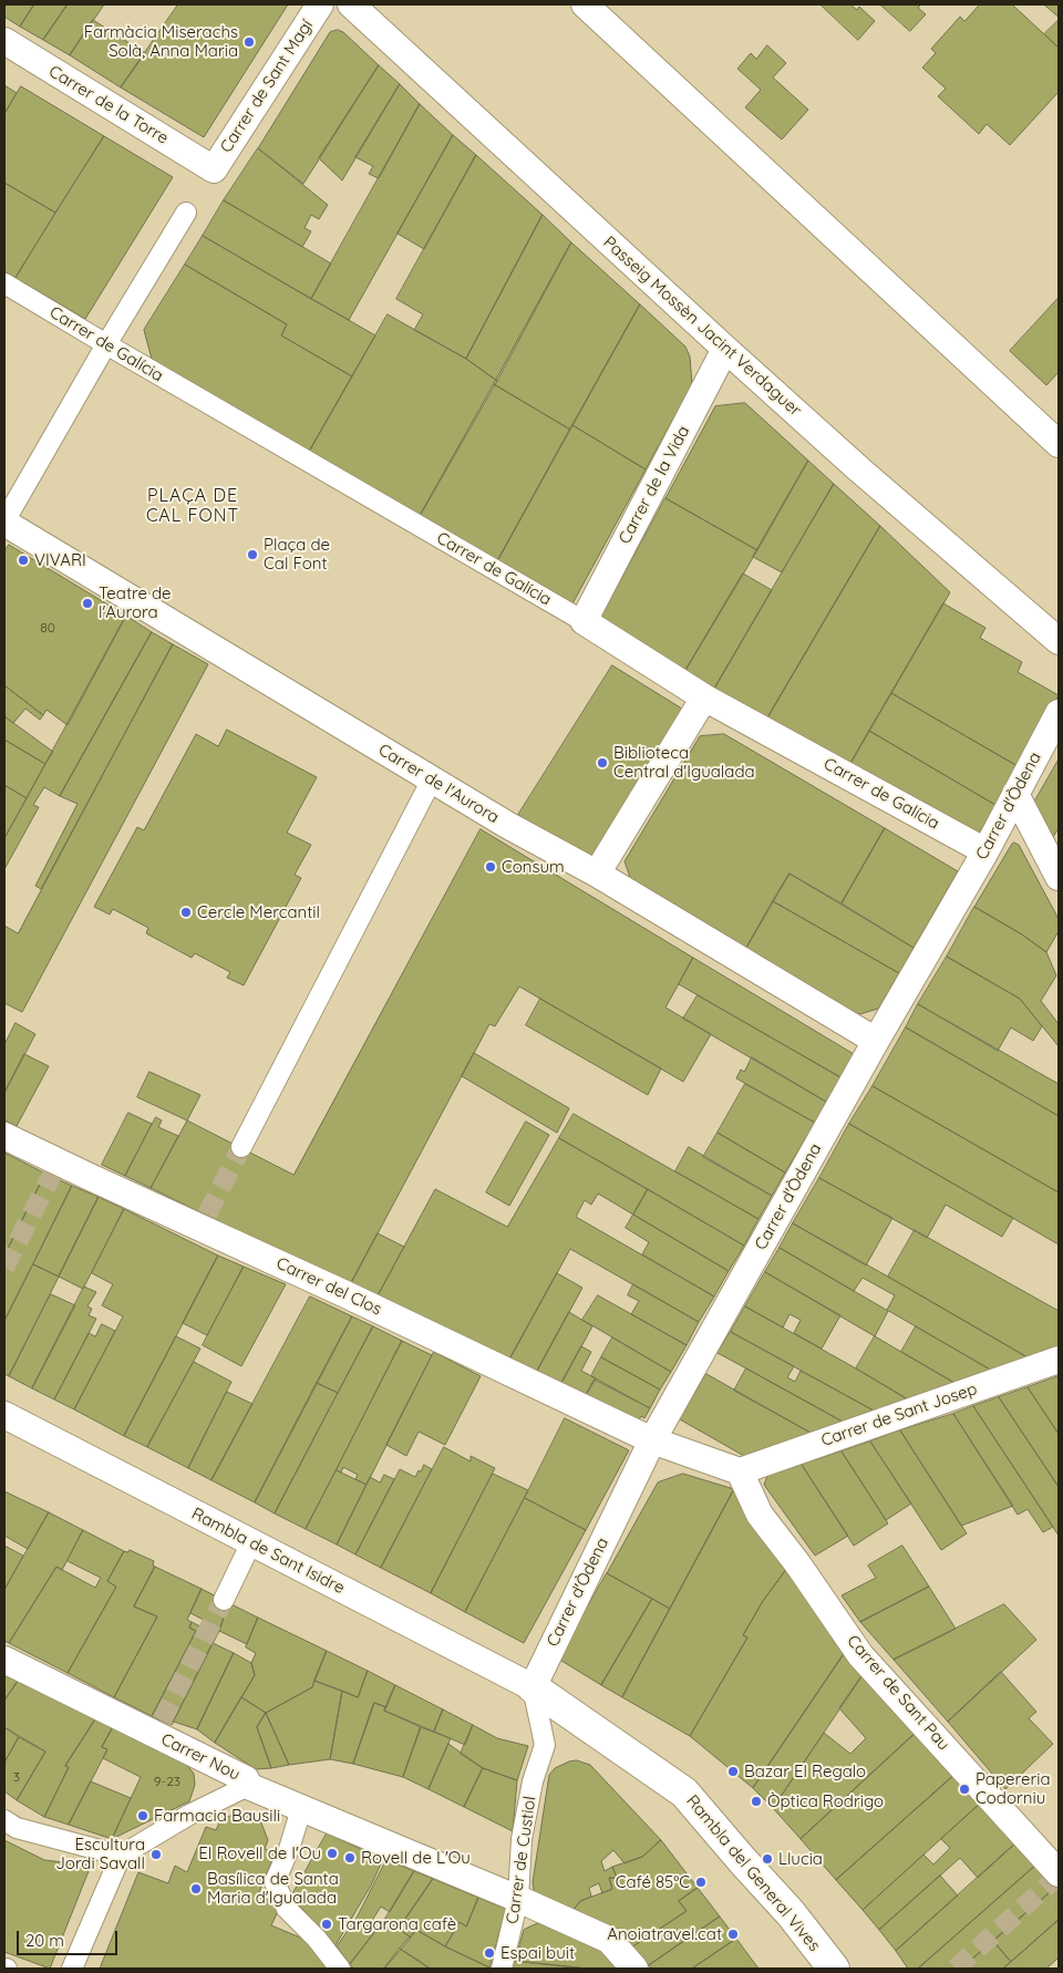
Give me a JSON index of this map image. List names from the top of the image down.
{
  "streets": {
    "street": [
      "Carrer de Sant Magí",
      "Carrer de la Torre",
      "Passeig Mossèn Jacint Verdaguer",
      "Carrer de Galícia",
      "Carrer de la Vida",
      "Carrer de l'Aurora",
      "Carrer d'Òdena",
      "Carrer del Clos",
      "Carrer de Sant Josep",
      "Rambla de Sant Isidre",
      "Carrer de Sant Pau",
      "Carrer Nou",
      "Carrer de Custiol",
      "Rambla del General Vives"
    ]
  },
  "crossings": [
    ["Carrer de Sant Magí", "Carrer de la Torre"],
    ["Passeig Mossèn Jacint Verdaguer", "Carrer de la Vida"],
    ["Carrer de Galícia", "Carrer de la Vida"],
    ["Carrer de Galícia", "Carrer d'Òdena"],
    ["Carrer de l'Aurora", "Carrer d'Òdena"],
    ["Carrer d'Òdena", "Carrer del Clos"],
    ["Carrer d'Òdena", "Rambla de Sant Isidre"],
    ["Carrer d'Òdena", "Carrer de Custiol"],
    ["Carrer d'Òdena", "Rambla del General Vives"],
    ["Carrer del Clos", "Carrer de Sant Josep"],
    ["Carrer del Clos", "Carrer de Sant Pau"],
    ["Carrer de Sant Josep", "Carrer de Sant Pau"],
    ["Rambla de Sant Isidre", "Carrer de Custiol"],
    ["Rambla de Sant Isidre", "Rambla del General Vives"],
    ["Carrer Nou", "Carrer de Custiol"],
    ["Carrer de Custiol", "Rambla del General Vives"]
  ],
  "districts": ["PLAÇA DE CAL FONT"],
  "places": [
    "Farmàcia Miserachs Solà, Anna Maria",
    "Plaça de Cal Font",
    "VIVARI",
    "Teatre de l'Aurora",
    "Biblioteca Central d'Igualada",
    "Consum",
    "Cercle Mercantil",
    "Bazar El Regalo",
    "Papereria Codorniu",
    "Òptica Rodrigo",
    "Farmacia Bausili",
    "El Rovell de I'Ou",
    "Escultura Jordi Savall",
    "Rovell de L'Ou",
    "Llucia",
    "Café 85°C",
    "Basílica de Santa Maria d'Igualada",
    "Targarona cafè",
    "Anoiatravel.cat",
    "Espai buit"
  ],
  "house_numbers": ["80", "3", "9-23"],
  "scale_bar": "20 m"
}
